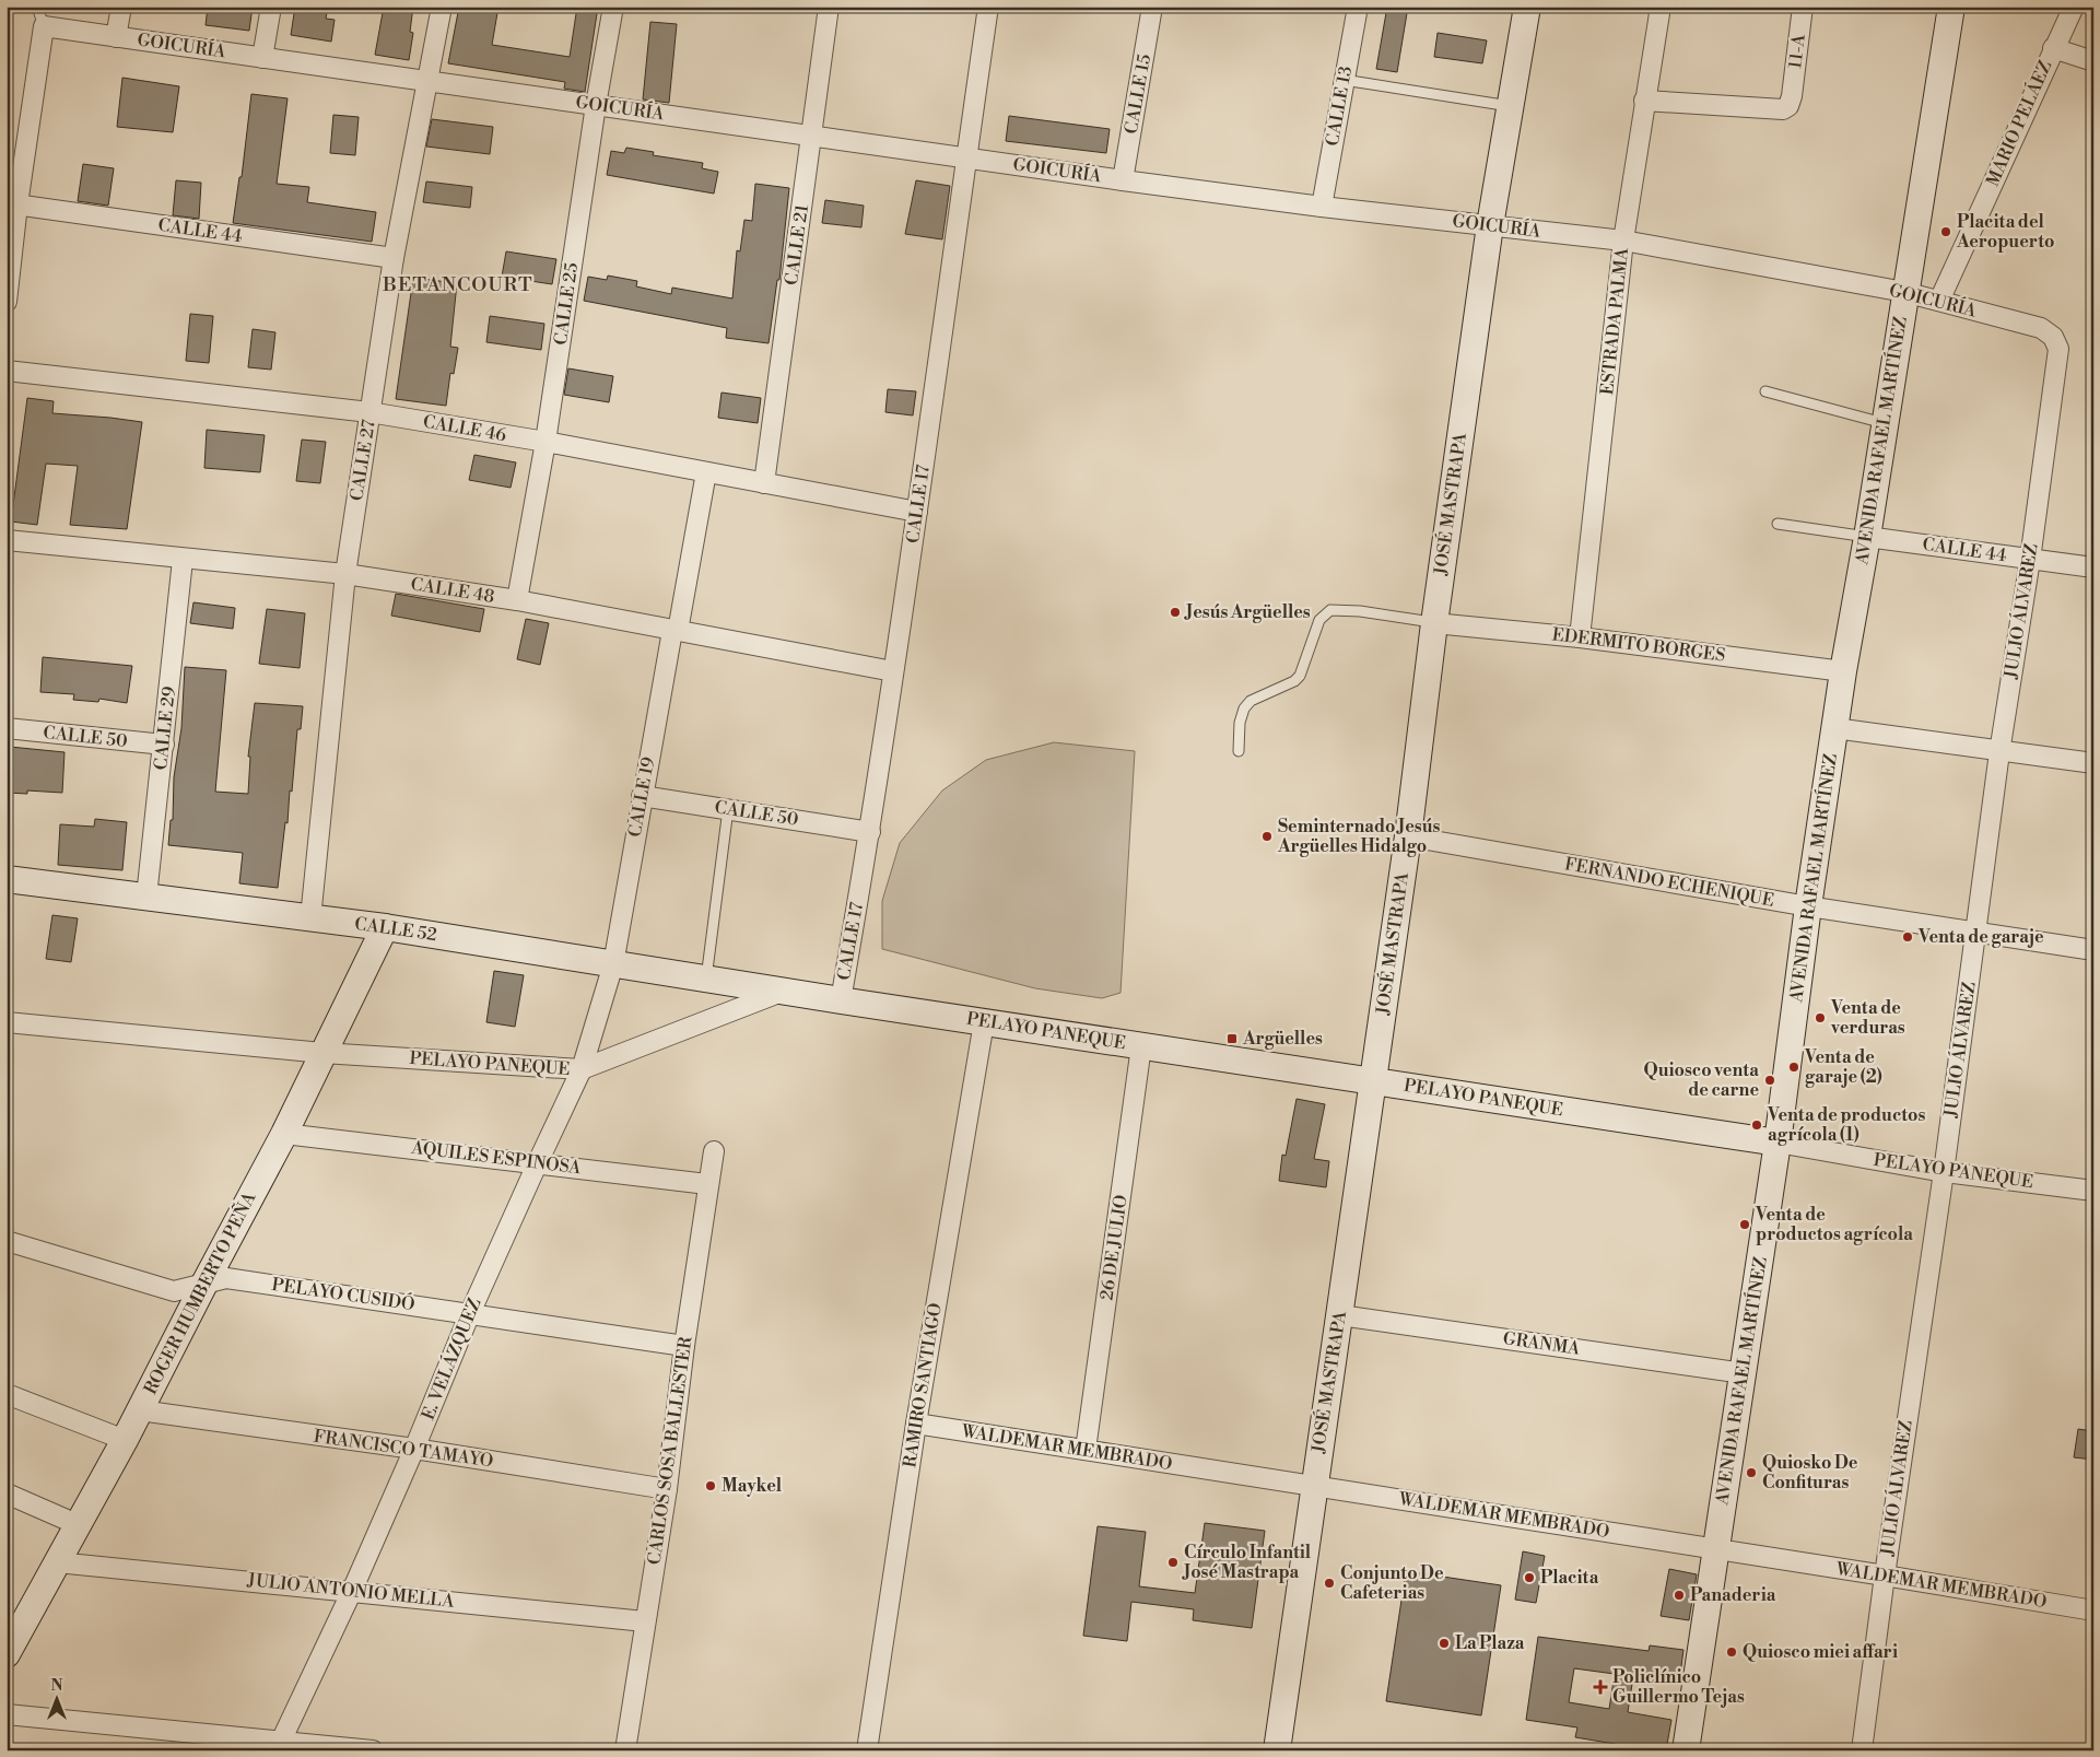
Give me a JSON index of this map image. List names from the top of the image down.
{
  "streets": {
    "street": [
      "GOICURÍA",
      "11-A",
      "CALLE 15",
      "CALLE 13",
      "MARIO PELÁEZ",
      "CALLE 44",
      "CALLE 21",
      "CALLE 25",
      "ESTRADA PALMA",
      "CALLE 46",
      "AVENIDA RAFAEL MARTÍNEZ",
      "CALLE 27",
      "CALLE 17",
      "JOSÉ MASTRAPA",
      "CALLE 48",
      "JULIO ÁLVAREZ",
      "EDERMITO BORGES",
      "CALLE 29",
      "CALLE 50",
      "CALLE 19",
      "FERNANDO ECHENIQUE",
      "CALLE 52",
      "PELAYO PANEQUE",
      "AQUILES ESPINOSA",
      "26 DE JULIO",
      "ROGER HUMBERTO PEÑA",
      "PELAYO CUSIDÓ",
      "GRANMA",
      "E. VELÁZQUEZ",
      "RAMIRO SANTIAGO",
      "WALDEMAR MEMBRADO",
      "FRANCISCO TAMAYO",
      "CARLOS SOSA BALLESTER",
      "JULIO ANTONIO MELLA"
    ]
  },
  "crossings": [
    ["GOICURÍA", "CALLE 15"],
    ["GOICURÍA", "CALLE 13"],
    ["GOICURÍA", "MARIO PELÁEZ"],
    ["GOICURÍA", "CALLE 21"],
    ["GOICURÍA", "CALLE 25"],
    ["GOICURÍA", "ESTRADA PALMA"],
    ["GOICURÍA", "AVENIDA RAFAEL MARTÍNEZ"],
    ["GOICURÍA", "CALLE 27"],
    ["GOICURÍA", "CALLE 17"],
    ["GOICURÍA", "JOSÉ MASTRAPA"],
    ["GOICURÍA", "JULIO ÁLVAREZ"],
    ["11-A", "ESTRADA PALMA"],
    ["CALLE 44", "AVENIDA RAFAEL MARTÍNEZ"],
    ["CALLE 44", "CALLE 27"],
    ["CALLE 44", "JULIO ÁLVAREZ"],
    ["CALLE 21", "CALLE 46"],
    ["CALLE 25", "CALLE 46"],
    ["CALLE 25", "CALLE 48"],
    ["ESTRADA PALMA", "EDERMITO BORGES"],
    ["CALLE 46", "CALLE 27"],
    ["CALLE 46", "CALLE 17"],
    ["CALLE 46", "CALLE 19"],
    ["AVENIDA RAFAEL MARTÍNEZ", "EDERMITO BORGES"],
    ["AVENIDA RAFAEL MARTÍNEZ", "FERNANDO ECHENIQUE"],
    ["AVENIDA RAFAEL MARTÍNEZ", "PELAYO PANEQUE"],
    ["AVENIDA RAFAEL MARTÍNEZ", "GRANMA"],
    ["AVENIDA RAFAEL MARTÍNEZ", "WALDEMAR MEMBRADO"],
    ["CALLE 27", "CALLE 48"],
    ["CALLE 27", "CALLE 52"],
    ["CALLE 17", "CALLE 48"],
    ["CALLE 17", "CALLE 50"],
    ["CALLE 17", "PELAYO PANEQUE"],
    ["JOSÉ MASTRAPA", "EDERMITO BORGES"],
    ["JOSÉ MASTRAPA", "FERNANDO ECHENIQUE"],
    ["JOSÉ MASTRAPA", "PELAYO PANEQUE"],
    ["JOSÉ MASTRAPA", "GRANMA"],
    ["JOSÉ MASTRAPA", "WALDEMAR MEMBRADO"],
    ["CALLE 48", "CALLE 29"],
    ["CALLE 48", "CALLE 19"],
    ["JULIO ÁLVAREZ", "FERNANDO ECHENIQUE"],
    ["JULIO ÁLVAREZ", "PELAYO PANEQUE"],
    ["JULIO ÁLVAREZ", "WALDEMAR MEMBRADO"],
    ["CALLE 29", "CALLE 50"],
    ["CALLE 29", "CALLE 52"],
    ["CALLE 50", "CALLE 19"],
    ["CALLE 19", "CALLE 52"],
    ["CALLE 19", "E. VELÁZQUEZ"],
    ["CALLE 52", "PELAYO PANEQUE"],
    ["CALLE 52", "ROGER HUMBERTO PEÑA"],
    ["CALLE 52", "E. VELÁZQUEZ"],
    ["PELAYO PANEQUE", "26 DE JULIO"],
    ["PELAYO PANEQUE", "ROGER HUMBERTO PEÑA"],
    ["PELAYO PANEQUE", "E. VELÁZQUEZ"],
    ["PELAYO PANEQUE", "RAMIRO SANTIAGO"],
    ["AQUILES ESPINOSA", "ROGER HUMBERTO PEÑA"],
    ["AQUILES ESPINOSA", "E. VELÁZQUEZ"],
    ["AQUILES ESPINOSA", "CARLOS SOSA BALLESTER"],
    ["26 DE JULIO", "WALDEMAR MEMBRADO"],
    ["ROGER HUMBERTO PEÑA", "PELAYO CUSIDÓ"],
    ["ROGER HUMBERTO PEÑA", "FRANCISCO TAMAYO"],
    ["ROGER HUMBERTO PEÑA", "JULIO ANTONIO MELLA"],
    ["PELAYO CUSIDÓ", "E. VELÁZQUEZ"],
    ["PELAYO CUSIDÓ", "CARLOS SOSA BALLESTER"],
    ["E. VELÁZQUEZ", "FRANCISCO TAMAYO"],
    ["E. VELÁZQUEZ", "JULIO ANTONIO MELLA"],
    ["RAMIRO SANTIAGO", "WALDEMAR MEMBRADO"],
    ["FRANCISCO TAMAYO", "CARLOS SOSA BALLESTER"],
    ["CARLOS SOSA BALLESTER", "JULIO ANTONIO MELLA"]
  ],
  "districts": ["BETANCOURT"],
  "places": {
    "other": [
      "Placita del Aeropuerto",
      "Jesús Argüelles",
      "Seminternado Jesús Argüelles Hidalgo",
      "Venta de garaje",
      "Venta de verduras",
      "Venta de garaje (2)",
      "Quiosco venta de carne",
      "Venta de productos agrícola (1)",
      "Venta de productos agrícola",
      "Quiosko De Confituras",
      "Maykel",
      "Círculo Infantil José Mastrapa",
      "Placita",
      "Conjunto De Cafeterias",
      "Panaderia",
      "La Plaza",
      "Quiosco miei affari"
    ],
    "transit": ["Argüelles"],
    "health": ["Policlínico Guillermo Tejas"]
  },
  "north": "top"
}
